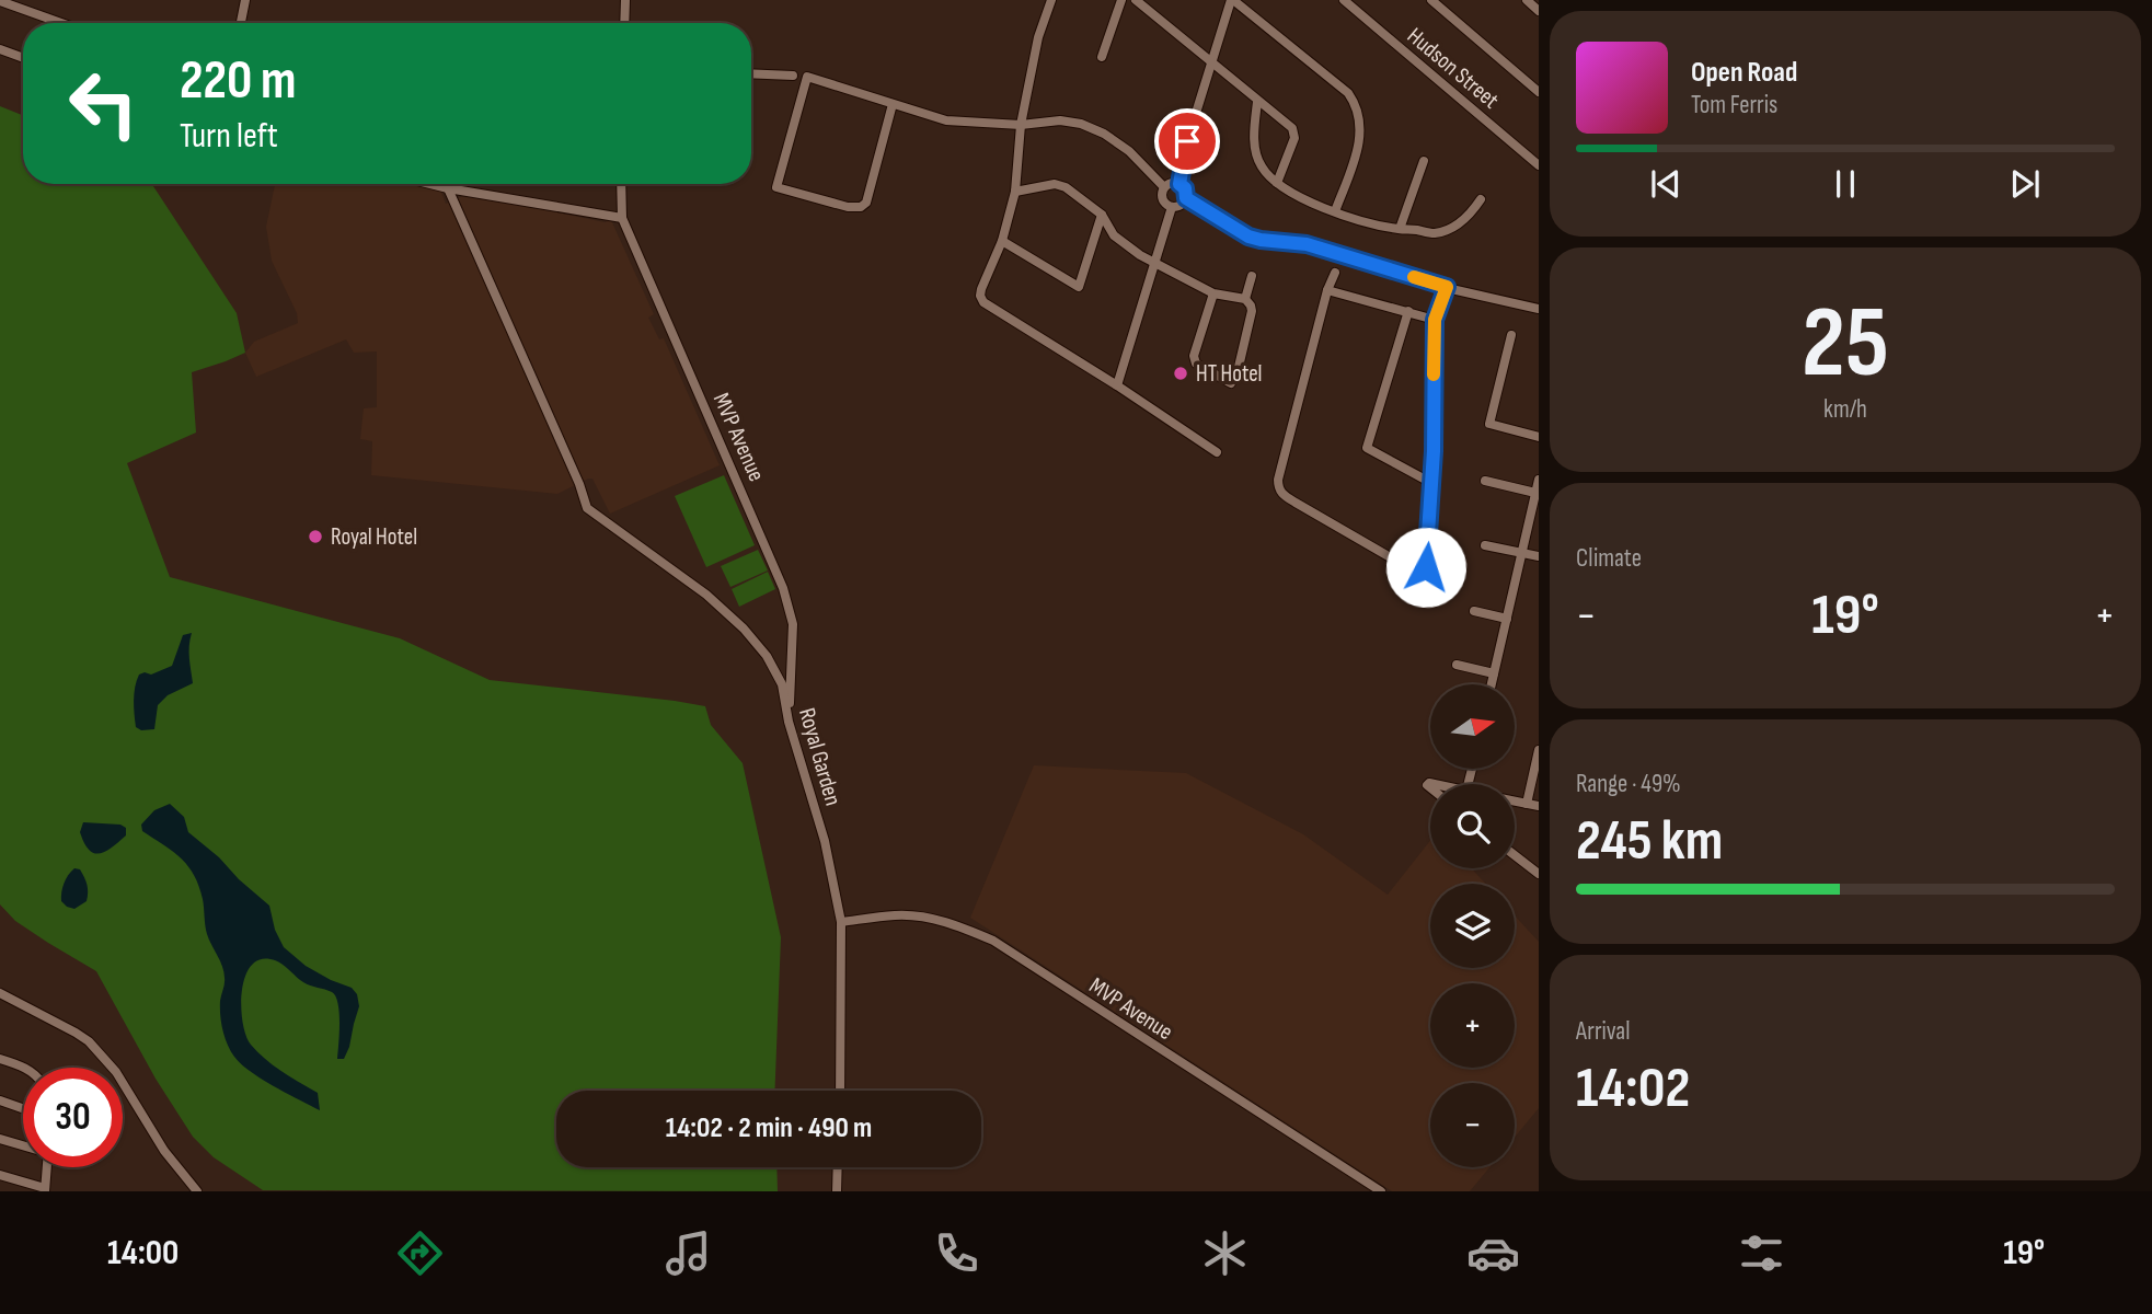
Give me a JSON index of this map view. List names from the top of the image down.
{
  "streets": {
    "street": ["Hudson Street", "MVP Avenue", "Royal Garden"]
  },
  "crossings": [
    ["MVP Avenue", "Royal Garden"]
  ],
  "places": ["HT Hotel", "Royal Hotel"],
  "north": "right",
  "page": {
    "turn": ["220 m", "Turn left"],
    "song": ["Open Road", "Tom Ferris"],
    "tile": [
      ["25", "km/h"],
      "Climate",
      ["Range · 49%", "245 km"],
      ["Arrival", "14:02"]
    ],
    "heat": ["−", "19°", "+"],
    "map_buttons": ["+", "−"],
    "limit": "30",
    "trip": "14:02 · 2 min · 490 m",
    "tabs": ["14:00", "19°"]
  }
}
